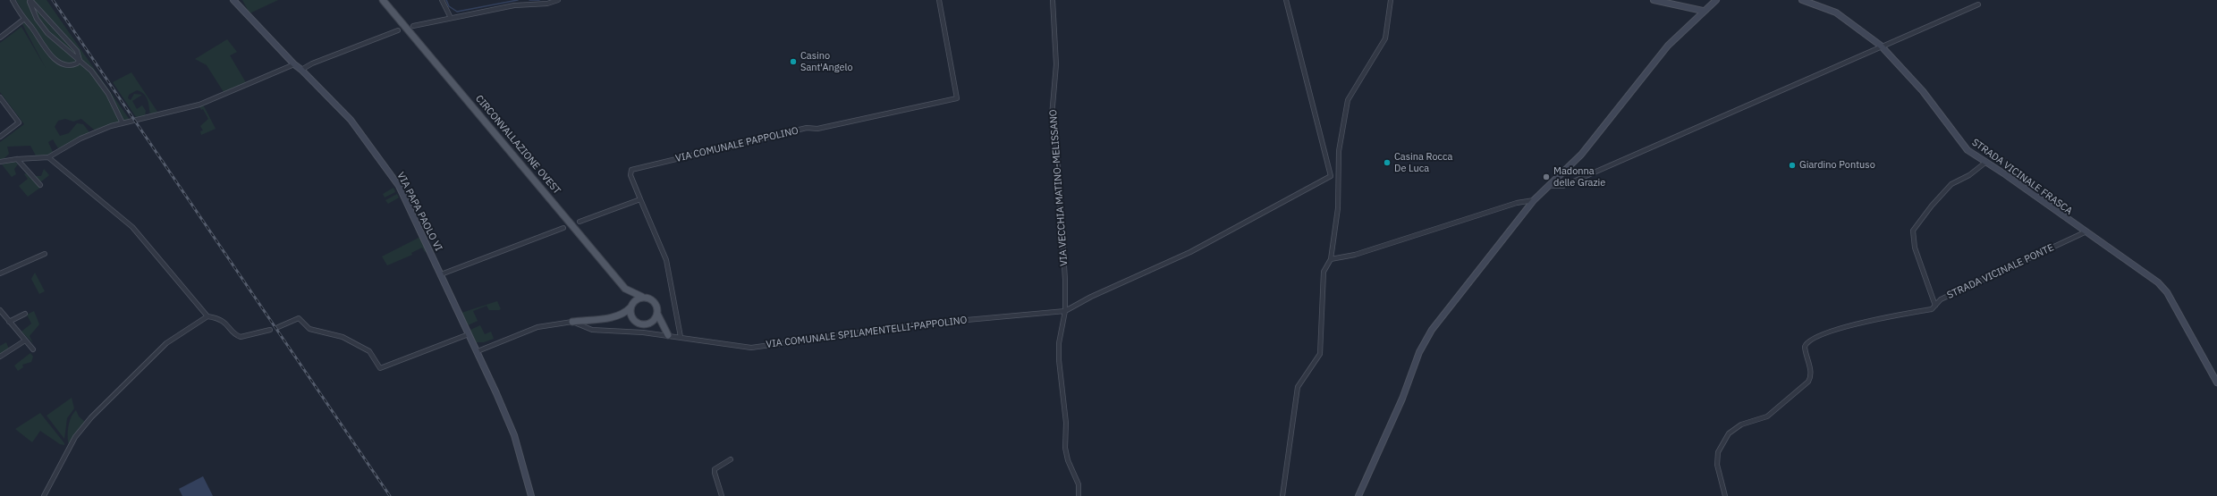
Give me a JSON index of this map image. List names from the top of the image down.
{
  "streets": {
    "main road": ["CIRCONVALLAZIONE OVEST"],
    "street": [
      "VIA COMUNALE PAPPOLINO",
      "STRADA VICINALE FRASCA",
      "VIA VECCHIA MATINO-MELISSANO",
      "VIA PAPA PAOLO VI",
      "STRADA VICINALE PONTE",
      "VIA COMUNALE SPILAMENTELLI-PAPPOLINO"
    ]
  },
  "crossings": [
    ["STRADA VICINALE FRASCA", "STRADA VICINALE PONTE"],
    ["VIA VECCHIA MATINO-MELISSANO", "VIA COMUNALE SPILAMENTELLI-PAPPOLINO"]
  ],
  "places": [
    "Casino Sant'Angelo",
    "Casina Rocca De Luca",
    "Giardino Pontuso",
    "Madonna delle Grazie"
  ]
}
